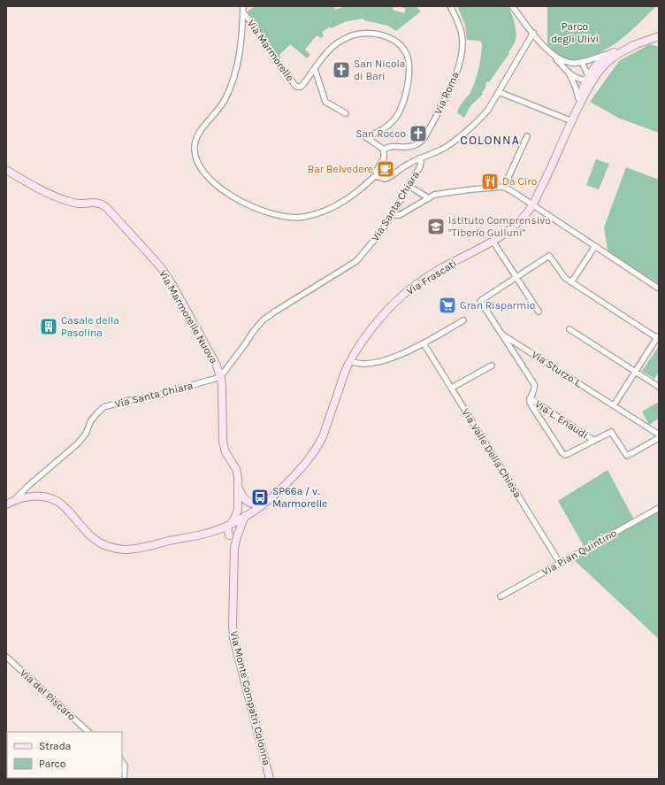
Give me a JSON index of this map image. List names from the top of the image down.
{
  "streets": {
    "street": [
      "Via Marmorelle",
      "Via Roma",
      "Via Santa Chiara",
      "Via Frascati",
      "Via Marmorelle Nuova",
      "Via Sturzo L.",
      "Via L. Enaudi",
      "Via Valle Della Chiesa",
      "Via Pian Quintino",
      "Via del Piscaro",
      "Via Monte Compatri Colonna"
    ]
  },
  "crossings": [
    ["Via Santa Chiara", "Via Marmorelle Nuova"],
    ["Via Frascati", "Via Marmorelle Nuova"],
    ["Via Valle Della Chiesa", "Via Pian Quintino"]
  ],
  "districts": ["COLONNA"],
  "parks": ["Parco degli Ulivi"],
  "places": {
    "church": ["San Nicola di Bari", "San Rocco"],
    "cafe": ["Bar Belvedere"],
    "restaurant": ["Da Ciro"],
    "school or university": ["Istituto Comprensivo \"Tiberio Gulluni\""],
    "supermarket": ["Gran Risparmio"],
    "building": ["Casale della Pasolina"],
    "bus stop": ["SP66a / v. Marmorelle"]
  },
  "legend": ["Strada", "Parco"]
}
